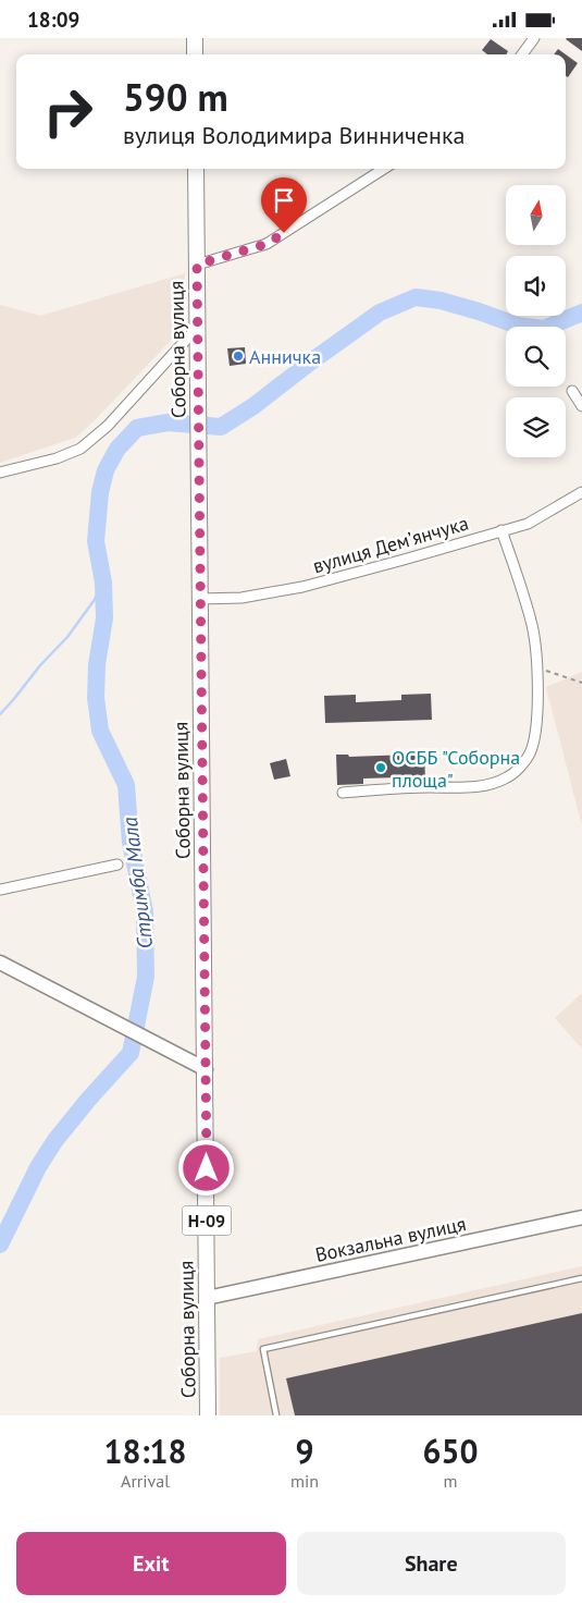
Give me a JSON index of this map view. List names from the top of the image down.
{
  "streets": {
    "main road": ["Соборна вулиця", "Н-09", "Вокзальна вулиця"],
    "street": ["вулиця Демʼянчука"]
  },
  "crossings": [
    ["Соборна вулиця", "вулиця Демʼянчука"],
    ["Соборна вулиця", "Вокзальна вулиця"]
  ],
  "water": ["Стримба Мала"],
  "places": ["Анничка", "ОСББ \"Соборна площа\""],
  "north": "top",
  "page": {
    "status": "18:09",
    "turn": ["590 m", "вулиця Володимира Винниченка"],
    "eta": [
      "18:18",
      "Arrival",
      "9",
      "min",
      "650",
      "m"
    ],
    "buttons": ["Exit", "Share"]
  }
}
